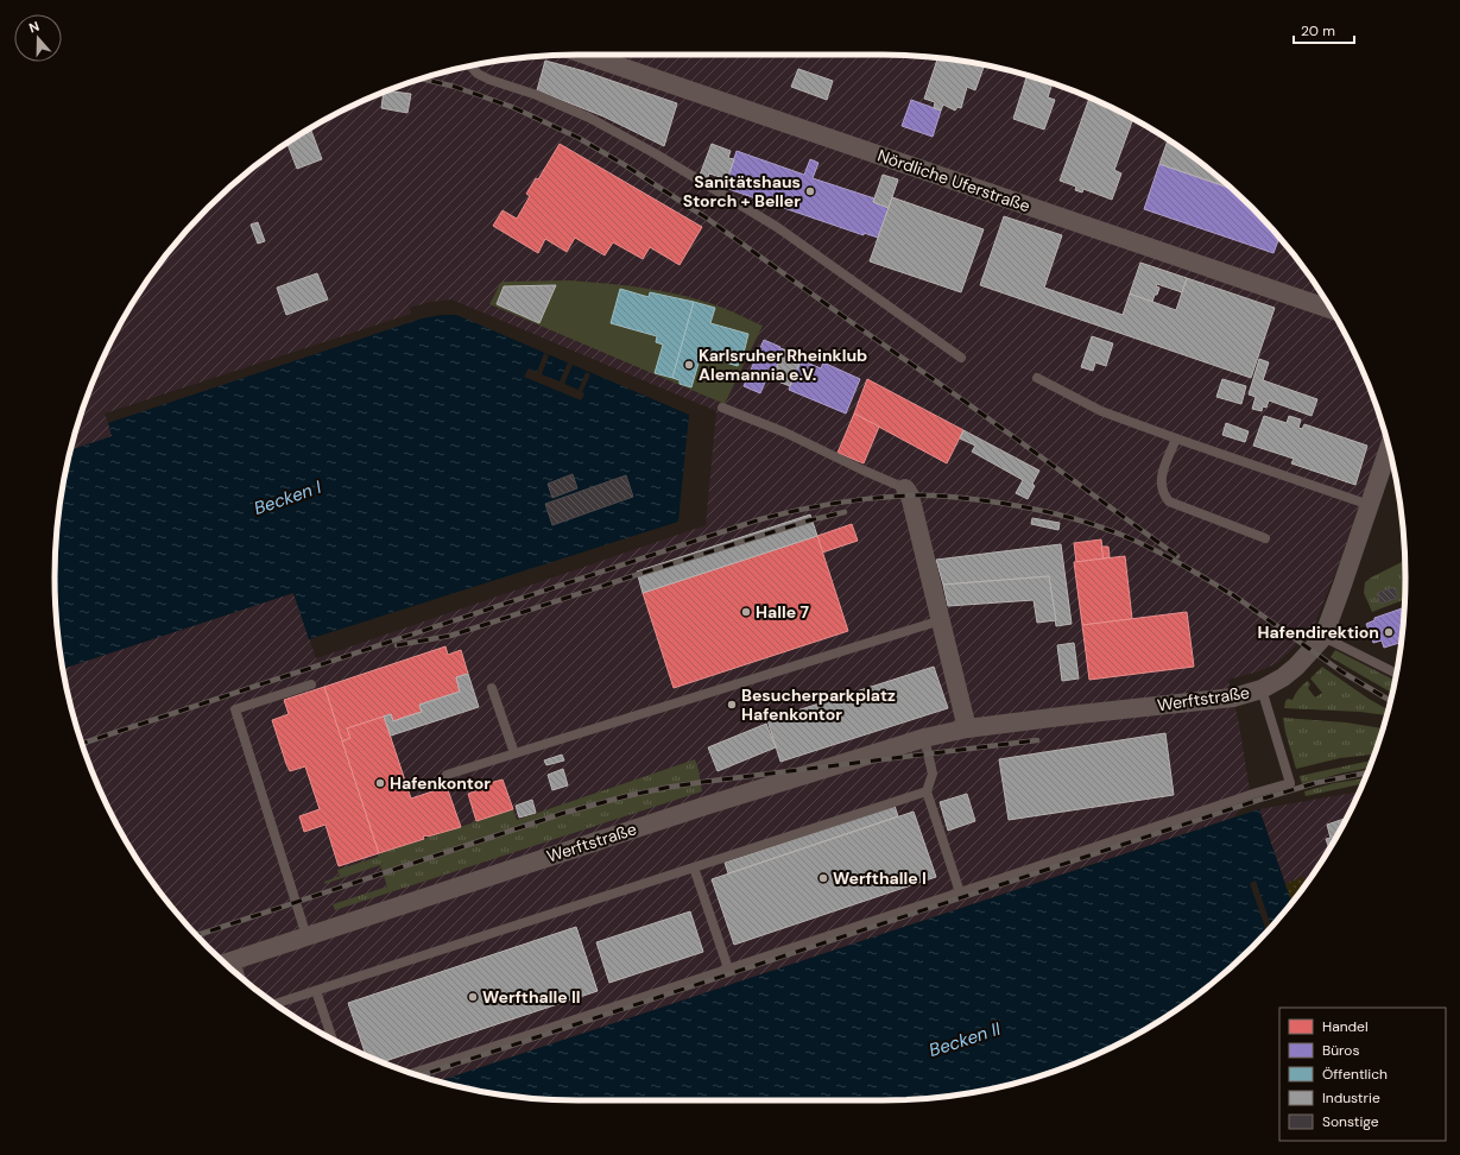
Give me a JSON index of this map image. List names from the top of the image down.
{
  "streets": {
    "street": ["Nördliche Uferstraße", "Werftstraße"]
  },
  "water": ["Becken I", "Becken II"],
  "places": [
    "Sanitätshaus Storch + Beller",
    "Karlsruher Rheinklub Alemannia e.V.",
    "Halle 7",
    "Hafendirektion",
    "Besucherparkplatz Hafenkontor",
    "Hafenkontor",
    "Werfthalle I",
    "Werfthalle II"
  ],
  "legend": [
    "Handel",
    "Büros",
    "Öffentlich",
    "Industrie",
    "Sonstige"
  ],
  "scale_bar": "20 m",
  "north": "top"
}
